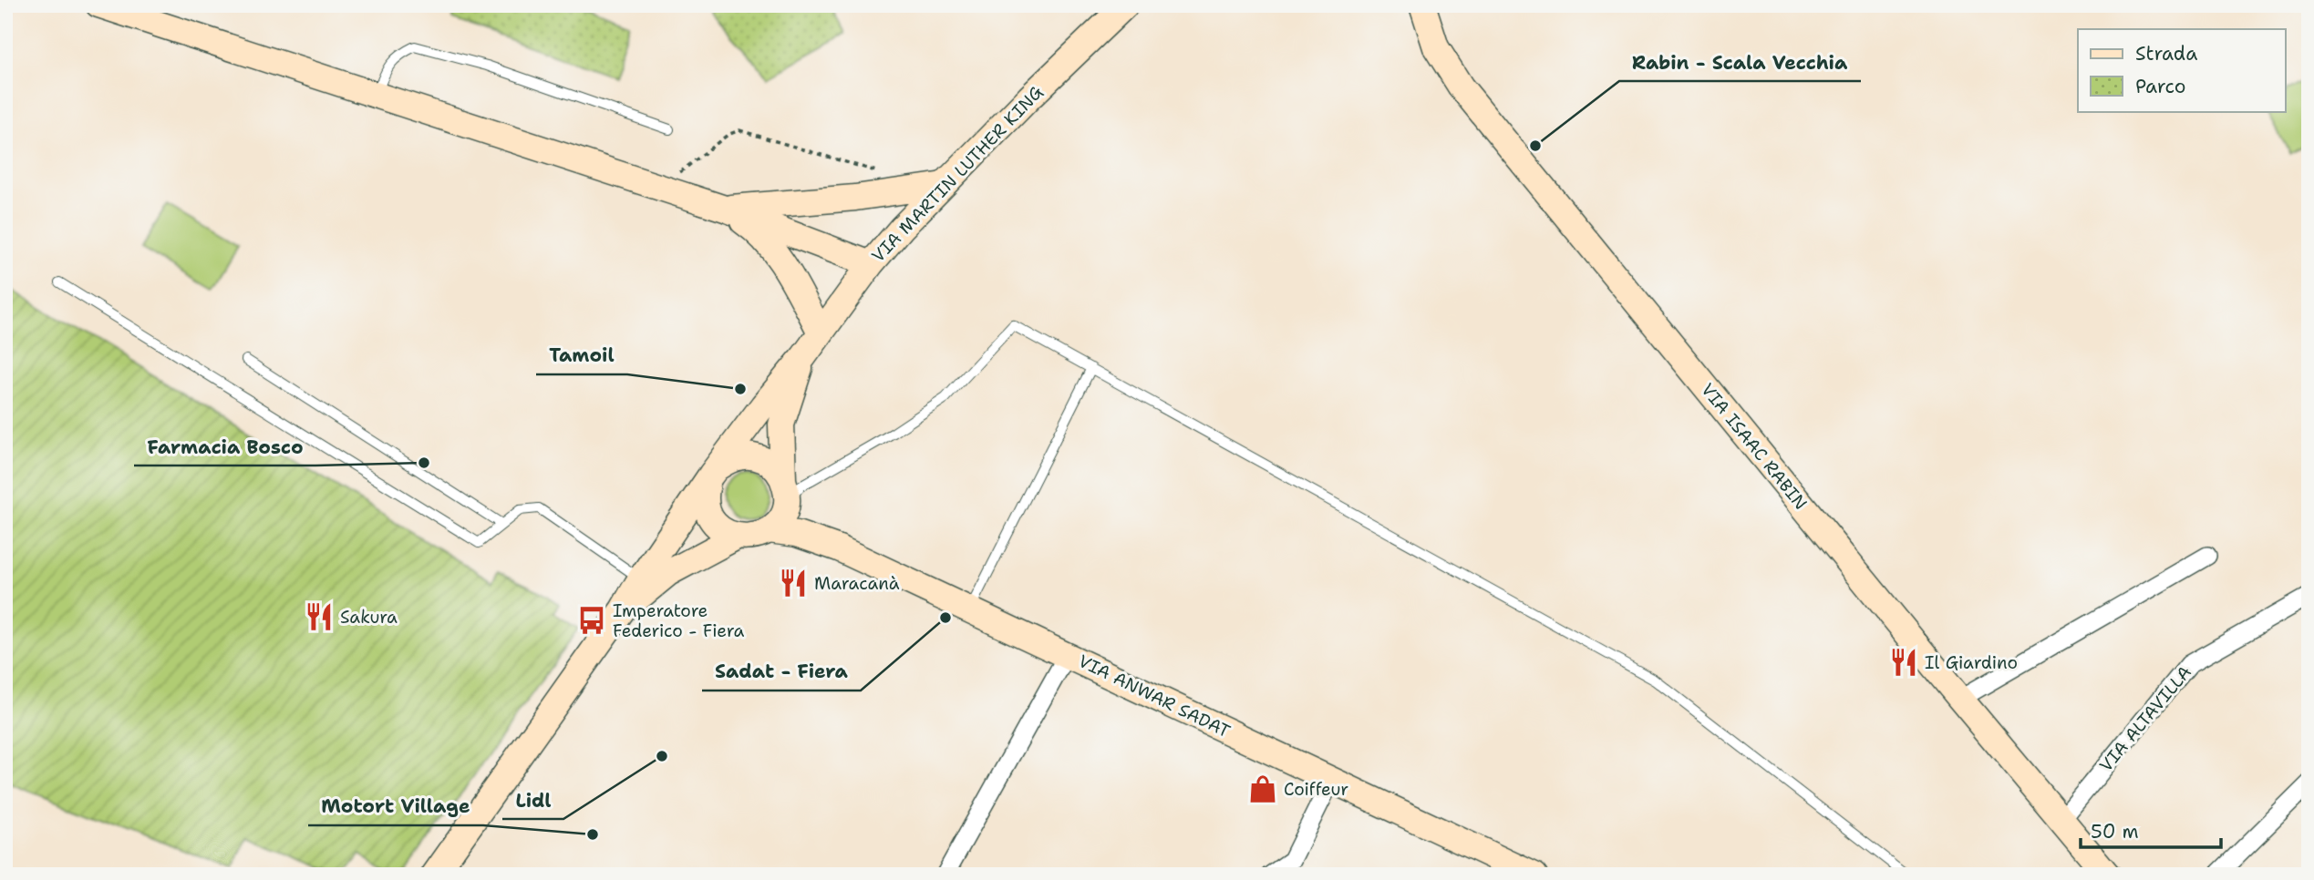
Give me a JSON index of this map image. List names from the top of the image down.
{
  "streets": {
    "street": [
      "VIA MARTIN LUTHER KING",
      "VIA ISAAC RABIN",
      "VIA ANWAR SADAT",
      "VIA ALTAVILLA"
    ]
  },
  "crossings": [
    ["VIA MARTIN LUTHER KING", "VIA ANWAR SADAT"],
    ["VIA ISAAC RABIN", "VIA ALTAVILLA"]
  ],
  "places": {
    "other": [
      "Rabin - Scala Vecchia",
      "Tamoil",
      "Farmacia Bosco",
      "Sadat - Fiera",
      "Lidl",
      "Motort Village"
    ],
    "restaurant": ["Maracanà", "Sakura", "Il Giardino"],
    "bus stop": ["Imperatore Federico - Fiera"],
    "shop": ["Coiffeur"]
  },
  "legend": ["Strada", "Parco"],
  "scale_bar": "50 m"
}
